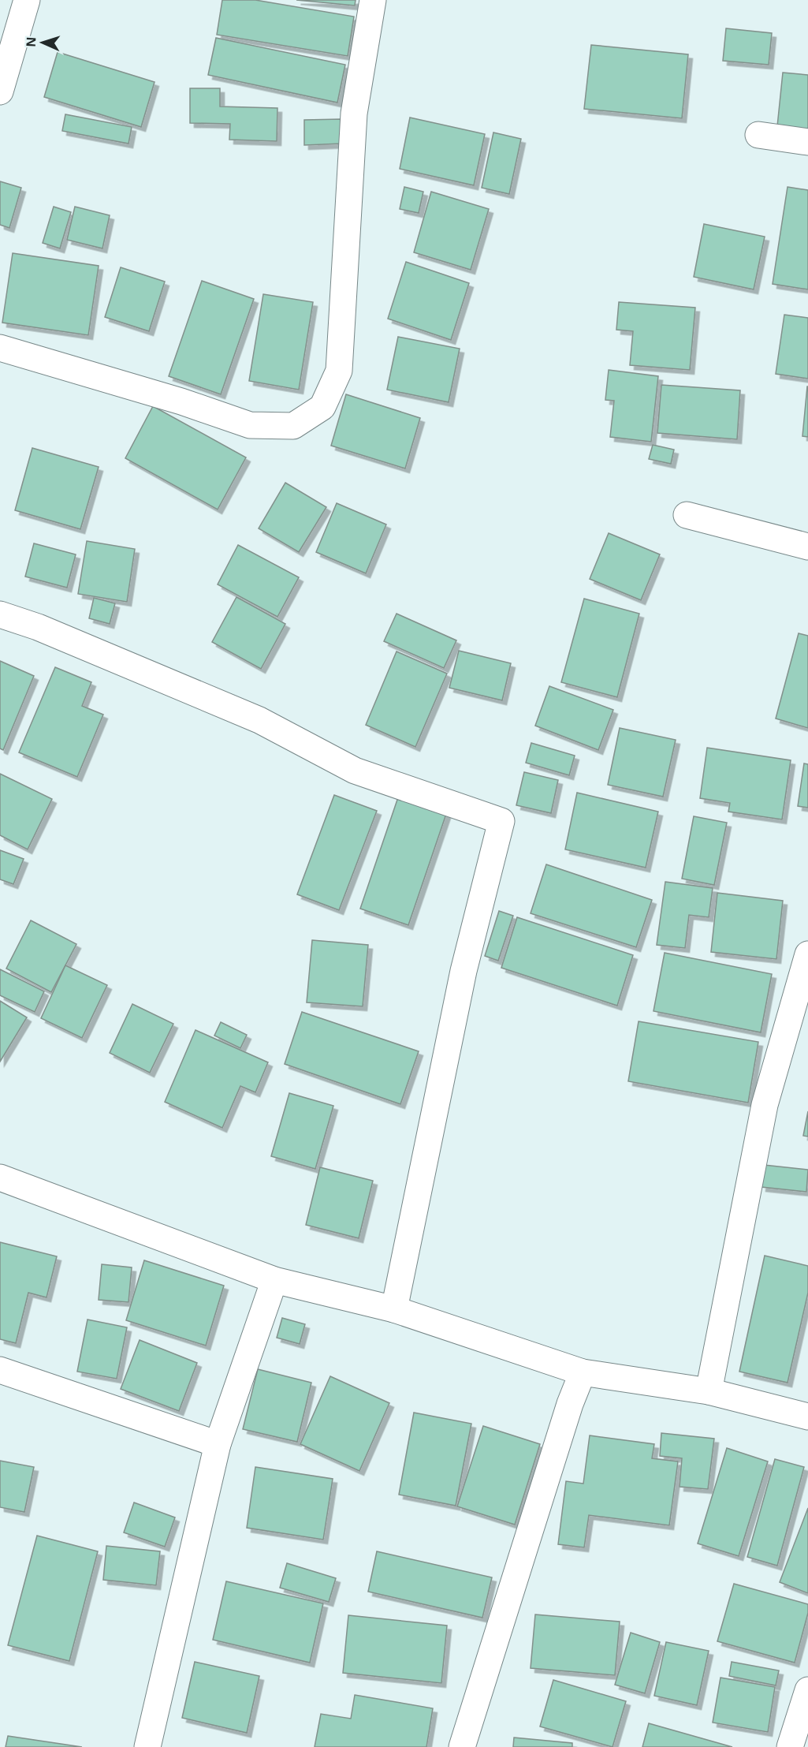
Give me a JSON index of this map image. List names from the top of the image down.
{
  "north": "left"
}
